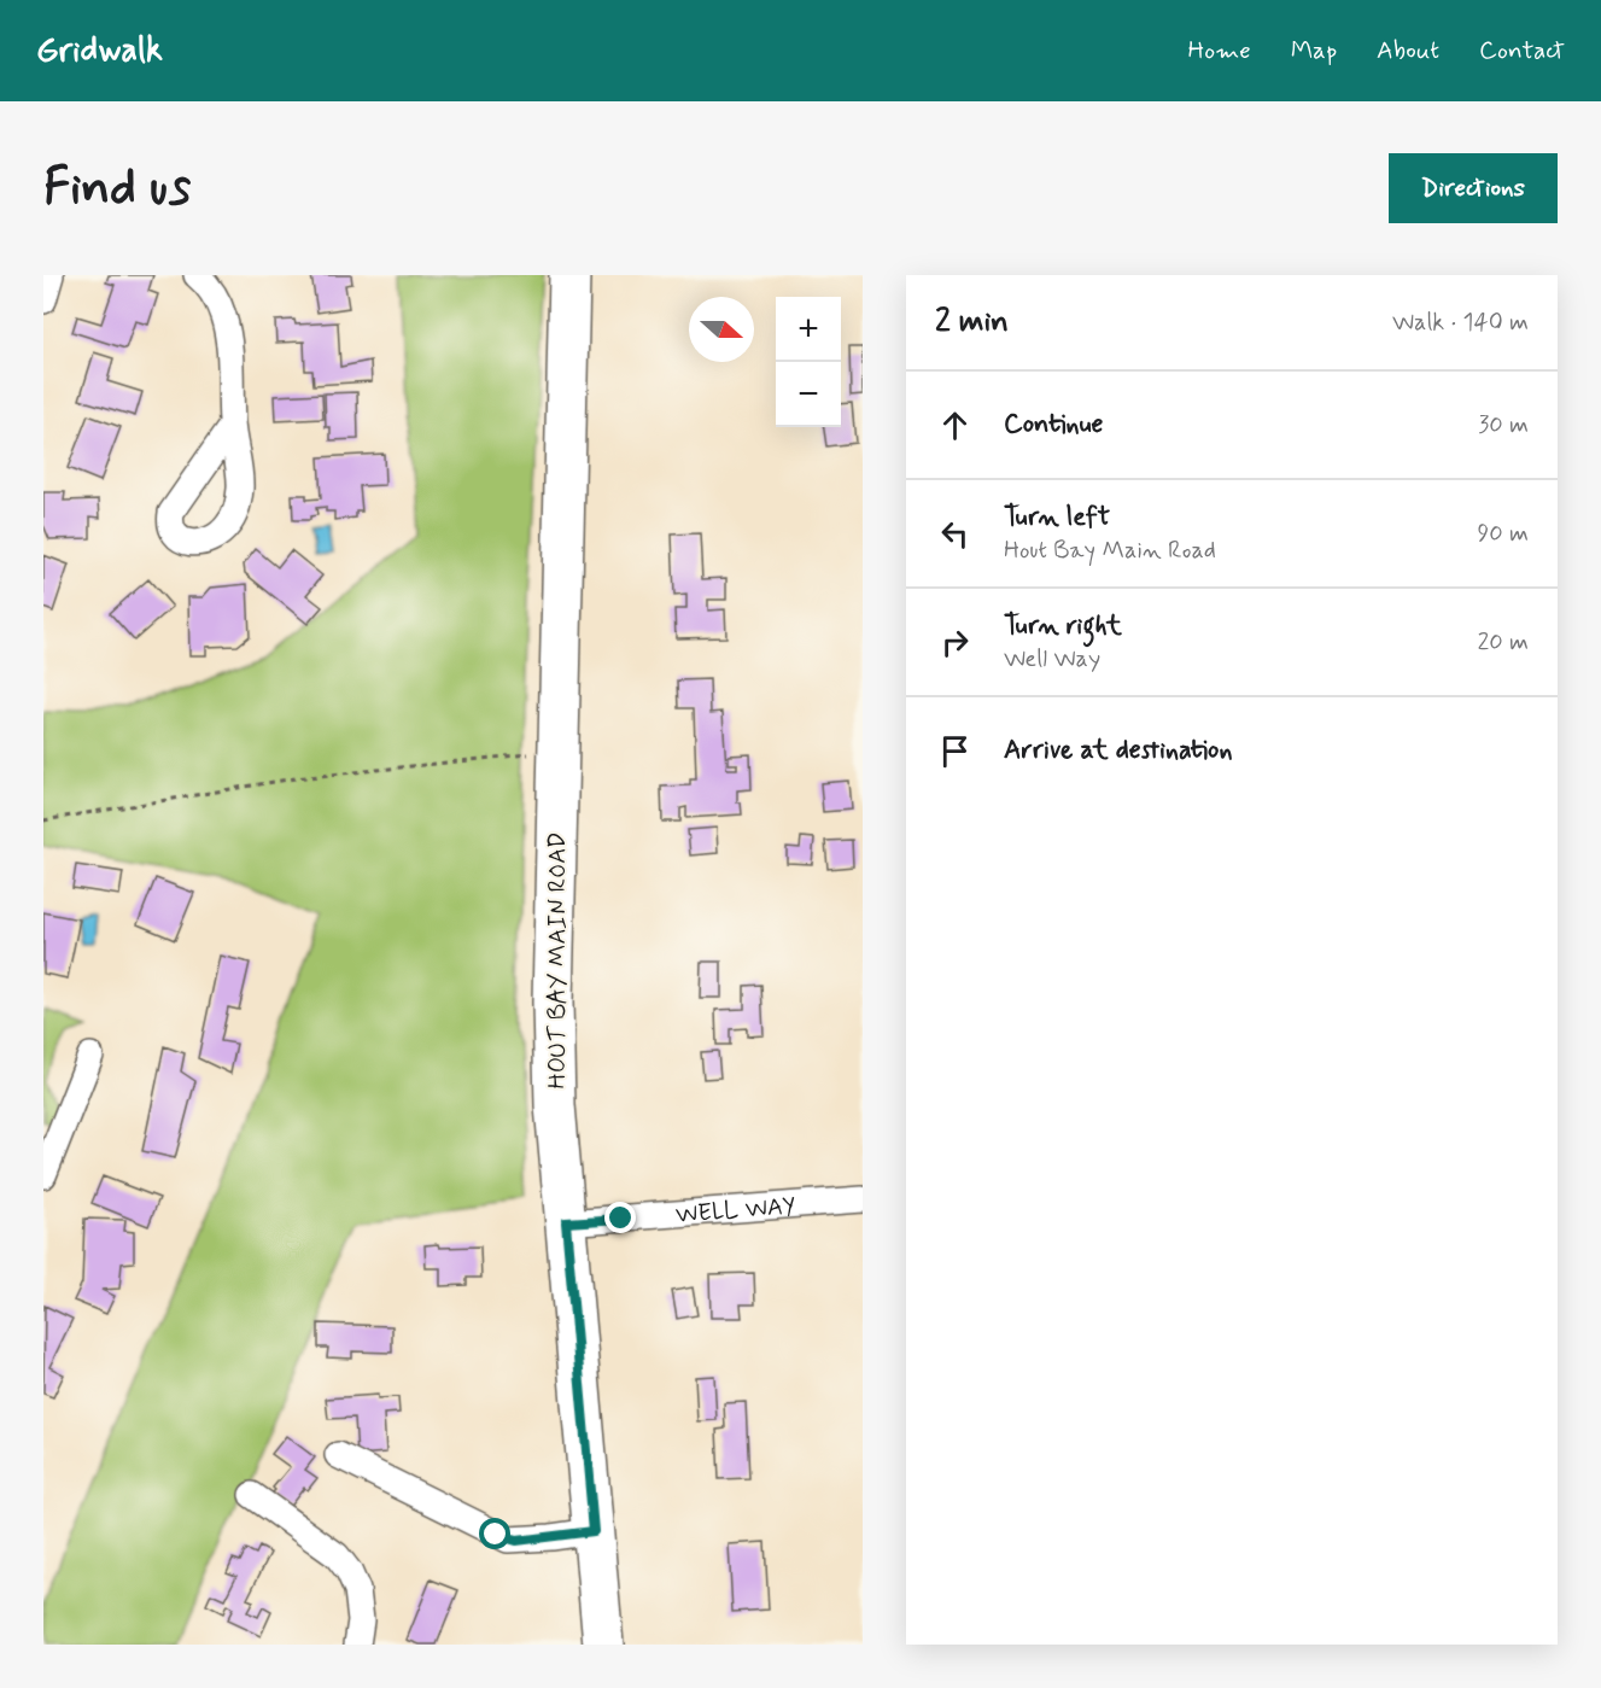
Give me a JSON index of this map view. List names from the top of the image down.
{
  "streets": {
    "main road": ["HOUT BAY MAIN ROAD"],
    "street": ["WELL WAY"]
  },
  "crossings": [
    ["HOUT BAY MAIN ROAD", "WELL WAY"]
  ],
  "north": "right",
  "page": {
    "header": "Gridwalk",
    "nav": [
      "Home",
      "Map",
      "About",
      "Contact"
    ],
    "buttons": "Directions",
    "title": "Find us",
    "heading": ["2 min", "Walk · 140 m"],
    "map_buttons": ["+", "−"],
    "list": [
      ["Continue", "30 m"],
      ["Turn left", "Hout Bay Main Road", "90 m"],
      ["Turn right", "Well Way", "20 m"],
      "Arrive at destination"
    ]
  }
}
